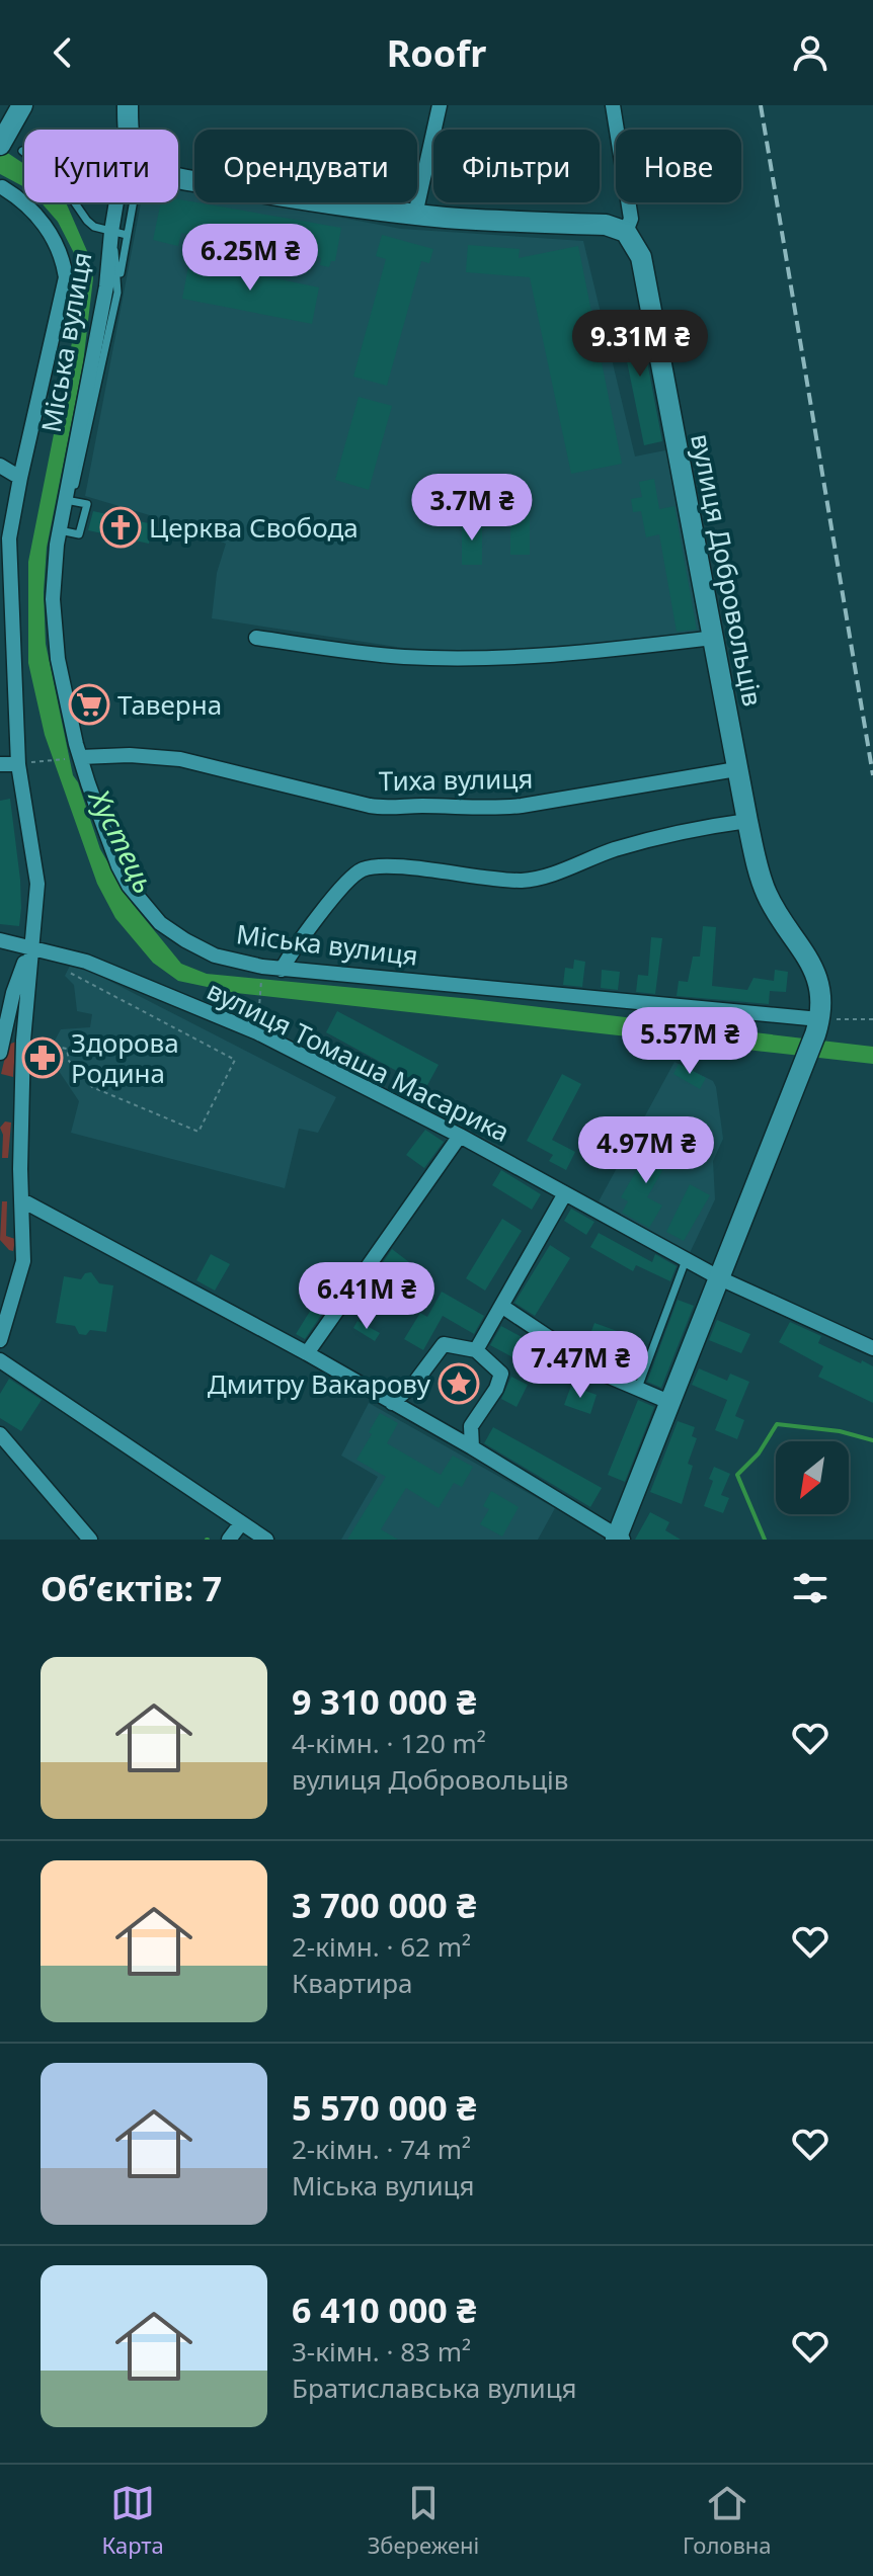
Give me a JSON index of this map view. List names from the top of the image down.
{
  "streets": {
    "main road": ["вулиця Добровольців"],
    "street": ["Міська вулиця", "Тиха вулиця", "вулиця Томаша Масарика"]
  },
  "crossings": [
    ["Міська вулиця", "вулиця Добровольців"],
    ["Міська вулиця", "Тиха вулиця"],
    ["вулиця Добровольців", "Тиха вулиця"]
  ],
  "water": ["Хустець"],
  "places": {
    "church": ["Церква Свобода"],
    "supermarket": ["Таверна"],
    "pharmacy": ["Здорова Родина"],
    "place": ["Дмитру Вакарову"]
  },
  "north": "bottom left",
  "page": {
    "header": "Roofr",
    "chip": [
      "Купити",
      "Орендувати",
      "Фільтри",
      "Нове"
    ],
    "price": [
      "6.25M ₴",
      "9.31M ₴",
      "3.7M ₴",
      "5.57M ₴",
      "4.97M ₴",
      "6.41M ₴",
      "7.47M ₴"
    ],
    "heading": "Об’єктів: 7",
    "list": [
      {
        "name": "9 310 000 ₴",
        "note": "4-кімн. · 120 m² · вулиця Добровольців"
      },
      {
        "name": "3 700 000 ₴",
        "note": "2-кімн. · 62 m² · Квартира"
      },
      {
        "name": "5 570 000 ₴",
        "note": "2-кімн. · 74 m² · Міська вулиця"
      },
      {
        "name": "6 410 000 ₴",
        "note": "3-кімн. · 83 m² · Братиславська вулиця"
      }
    ],
    "tabs": ["Карта", "Збережені", "Головна"]
  }
}
